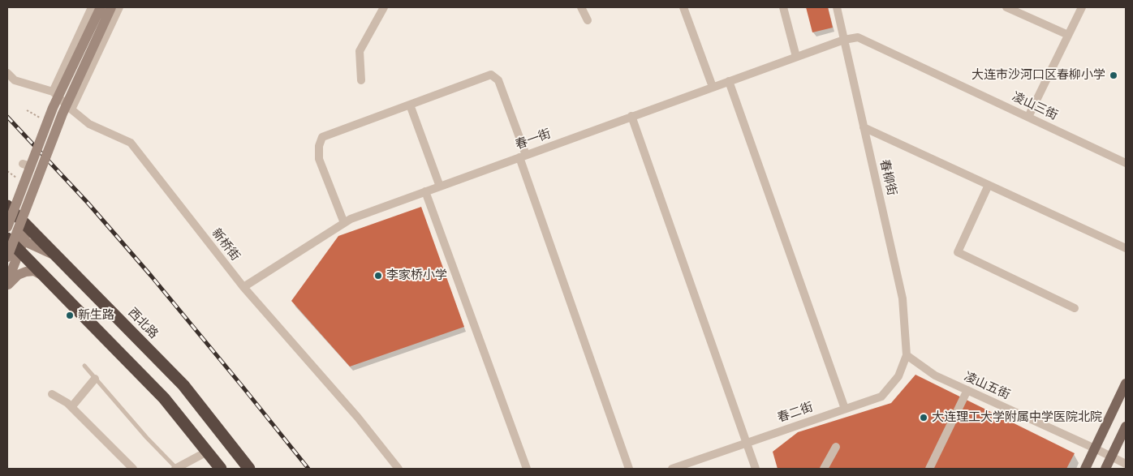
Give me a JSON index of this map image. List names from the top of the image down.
{
  "streets": {
    "highway": ["西北路"],
    "street": [
      "凌山三街",
      "春一街",
      "春柳街",
      "新桥街",
      "凌山五街",
      "春二街"
    ]
  },
  "crossings": [
    ["凌山三街", "春一街"],
    ["凌山三街", "春柳街"],
    ["春一街", "春柳街"],
    ["春一街", "新桥街"],
    ["春柳街", "凌山五街"],
    ["春柳街", "春二街"],
    ["凌山五街", "春二街"]
  ],
  "places": [
    "大连市沙河口区春柳小学",
    "李家桥小学",
    "新生路",
    "大连理工大学附属中学医院北院"
  ]
}
